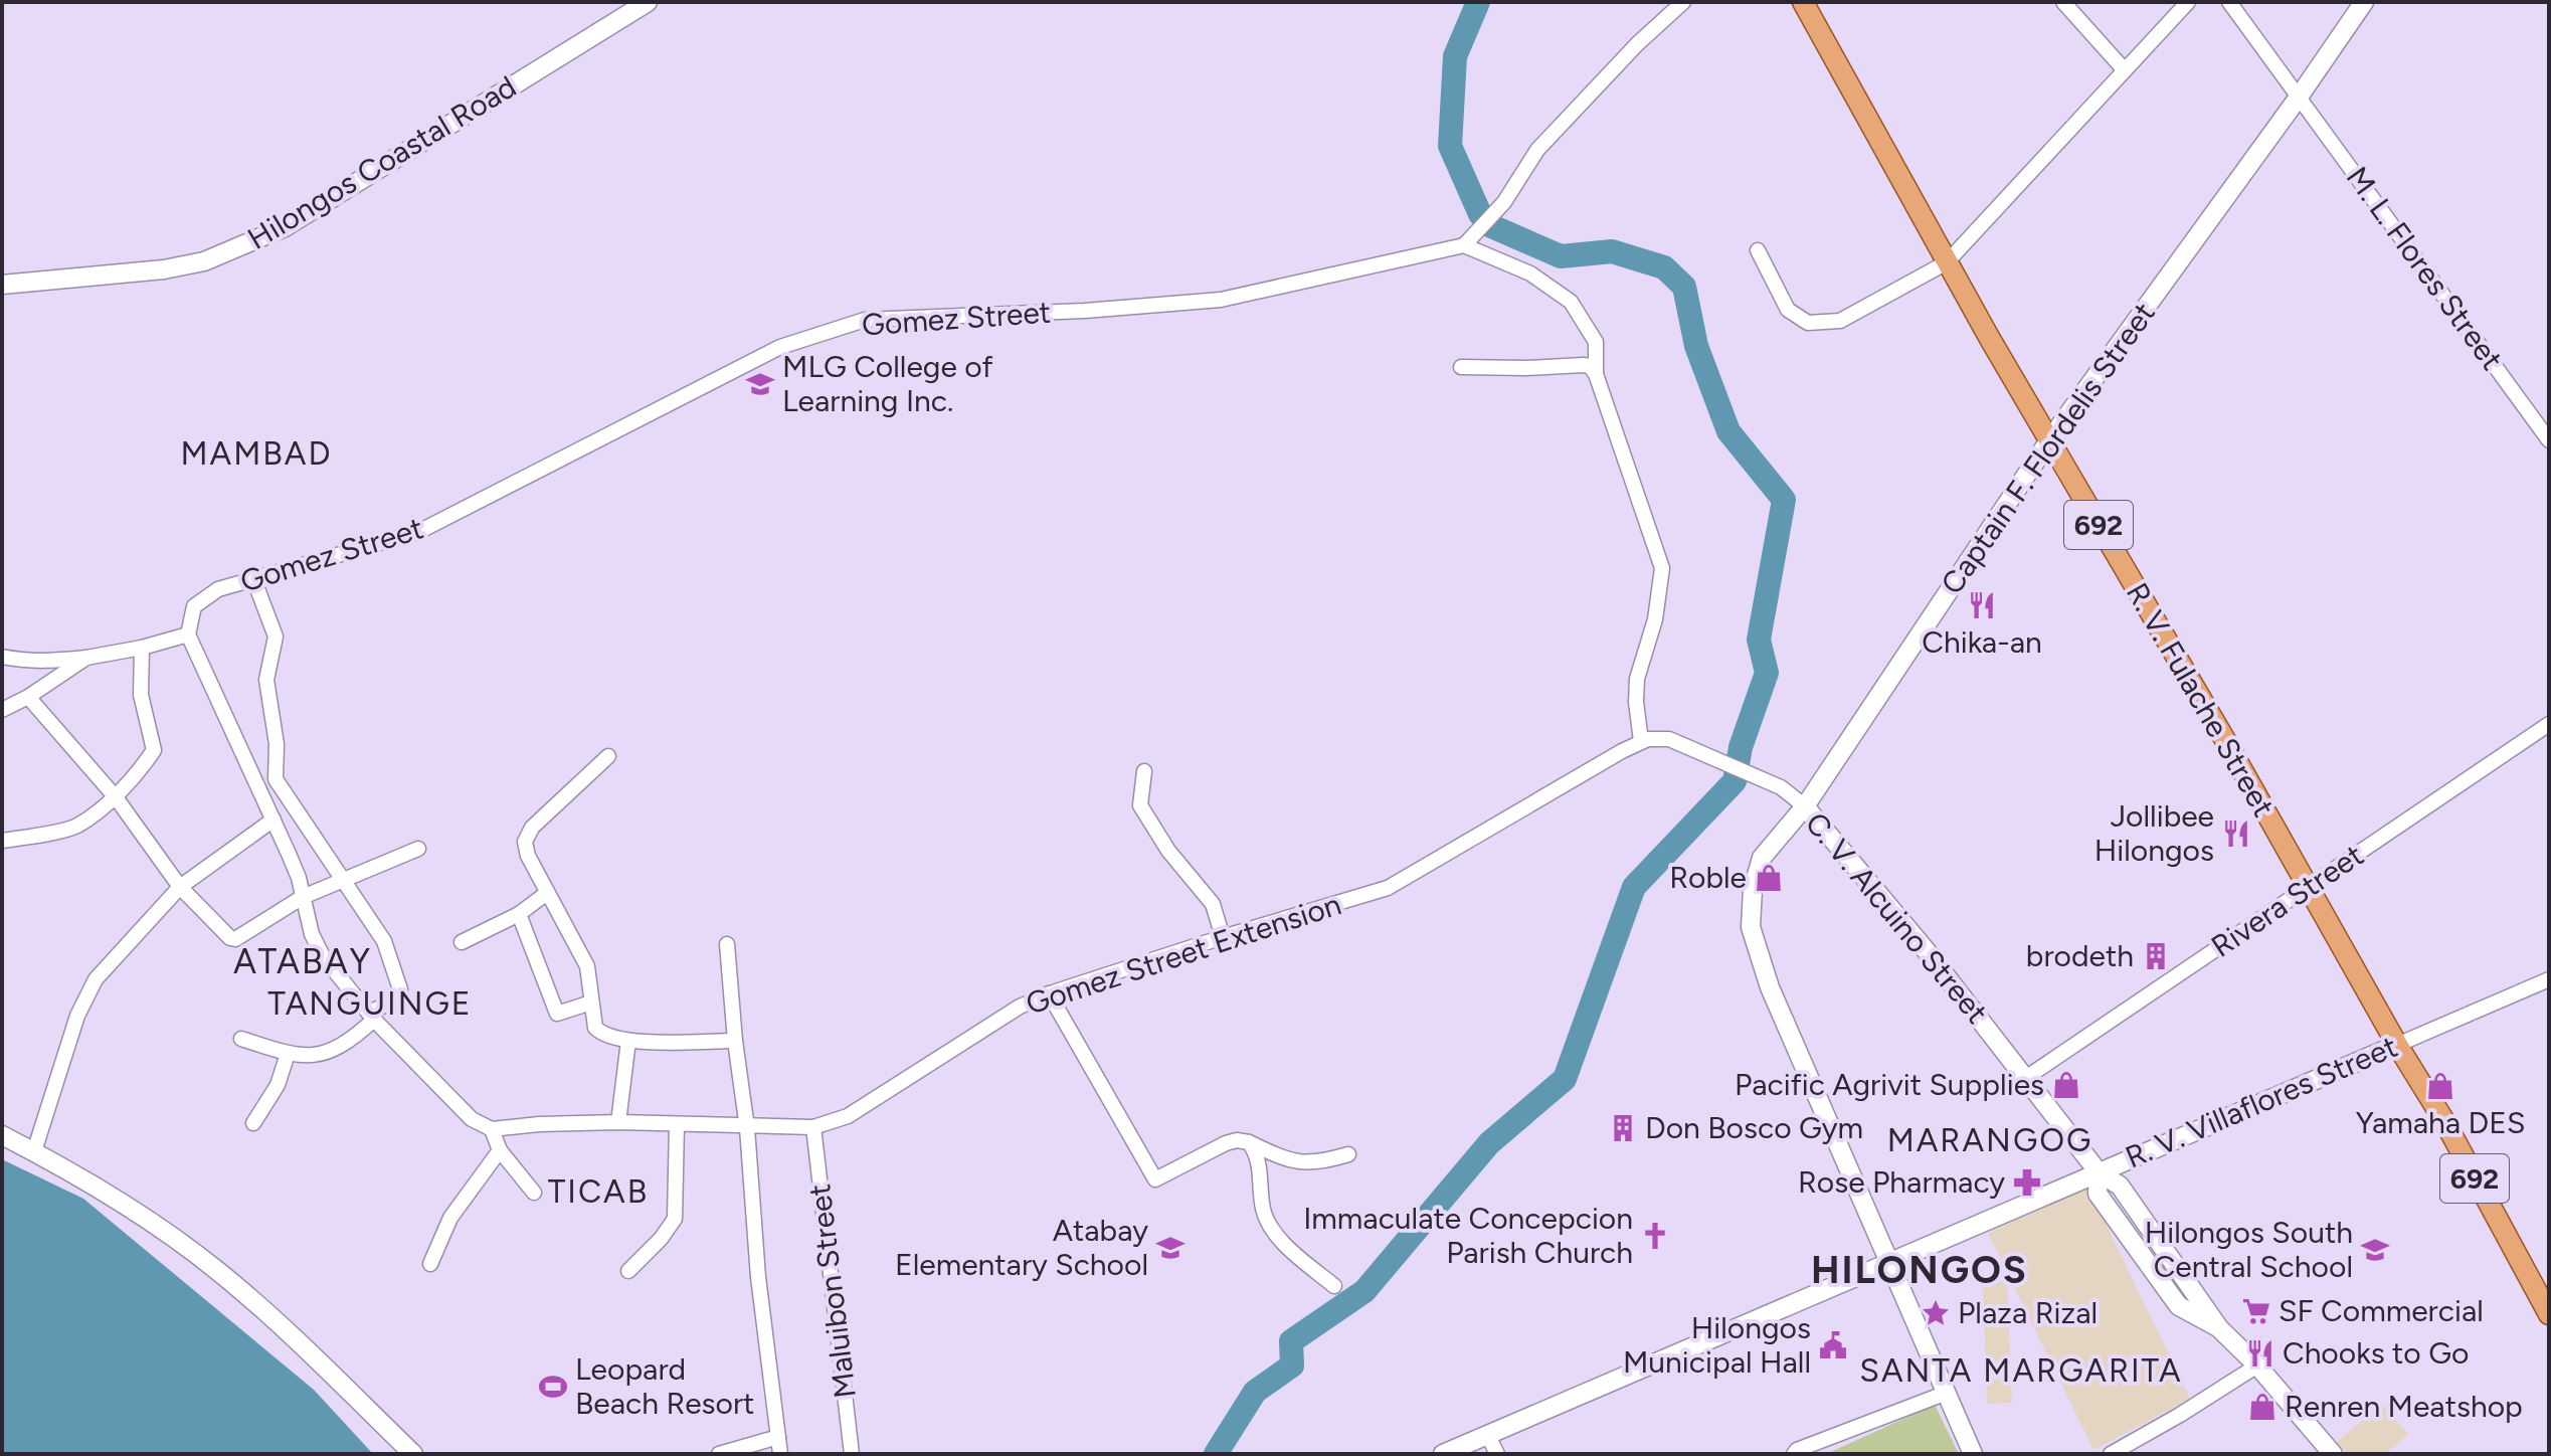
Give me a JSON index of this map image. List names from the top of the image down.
{
  "streets": {
    "main road": ["692", "R. V. Fulache Street"],
    "street": [
      "Hilongos Coastal Road",
      "M. L. Flores Street",
      "Gomez Street",
      "Captain F. Flordelis Street",
      "Rivera Street",
      "C. V. Alcuino Street",
      "Gomez Street Extension",
      "R. V. Villaflores Street",
      "Maluibon Street"
    ]
  },
  "crossings": [
    ["M. L. Flores Street", "Captain F. Flordelis Street"],
    ["Captain F. Flordelis Street", "R. V. Fulache Street"],
    ["Captain F. Flordelis Street", "C. V. Alcuino Street"],
    ["Captain F. Flordelis Street", "R. V. Villaflores Street"],
    ["R. V. Fulache Street", "Rivera Street"],
    ["R. V. Fulache Street", "R. V. Villaflores Street"],
    ["Rivera Street", "C. V. Alcuino Street"],
    ["C. V. Alcuino Street", "Gomez Street Extension"],
    ["C. V. Alcuino Street", "R. V. Villaflores Street"],
    ["Gomez Street Extension", "Maluibon Street"]
  ],
  "districts": [
    "MAMBAD",
    "ATABAY",
    "TANGUINGE",
    "MARANGOG",
    "TICAB",
    "HILONGOS",
    "SANTA MARGARITA"
  ],
  "places": {
    "school or university": ["MLG College of Learning Inc.", "Atabay Elementary School", "Hilongos South Central School"],
    "restaurant": ["Chika-an", "Jollibee Hilongos", "Chooks to Go"],
    "shop": [
      "Roble",
      "Pacific Agrivit Supplies",
      "Yamaha DES",
      "Renren Meatshop"
    ],
    "building": ["brodeth", "Don Bosco Gym"],
    "pharmacy": ["Rose Pharmacy"],
    "church": ["Immaculate Concepcion Parish Church"],
    "supermarket": ["SF Commercial"],
    "place": ["Plaza Rizal"],
    "public building": ["Hilongos Municipal Hall"],
    "sports": ["Leopard Beach Resort"]
  }
}
